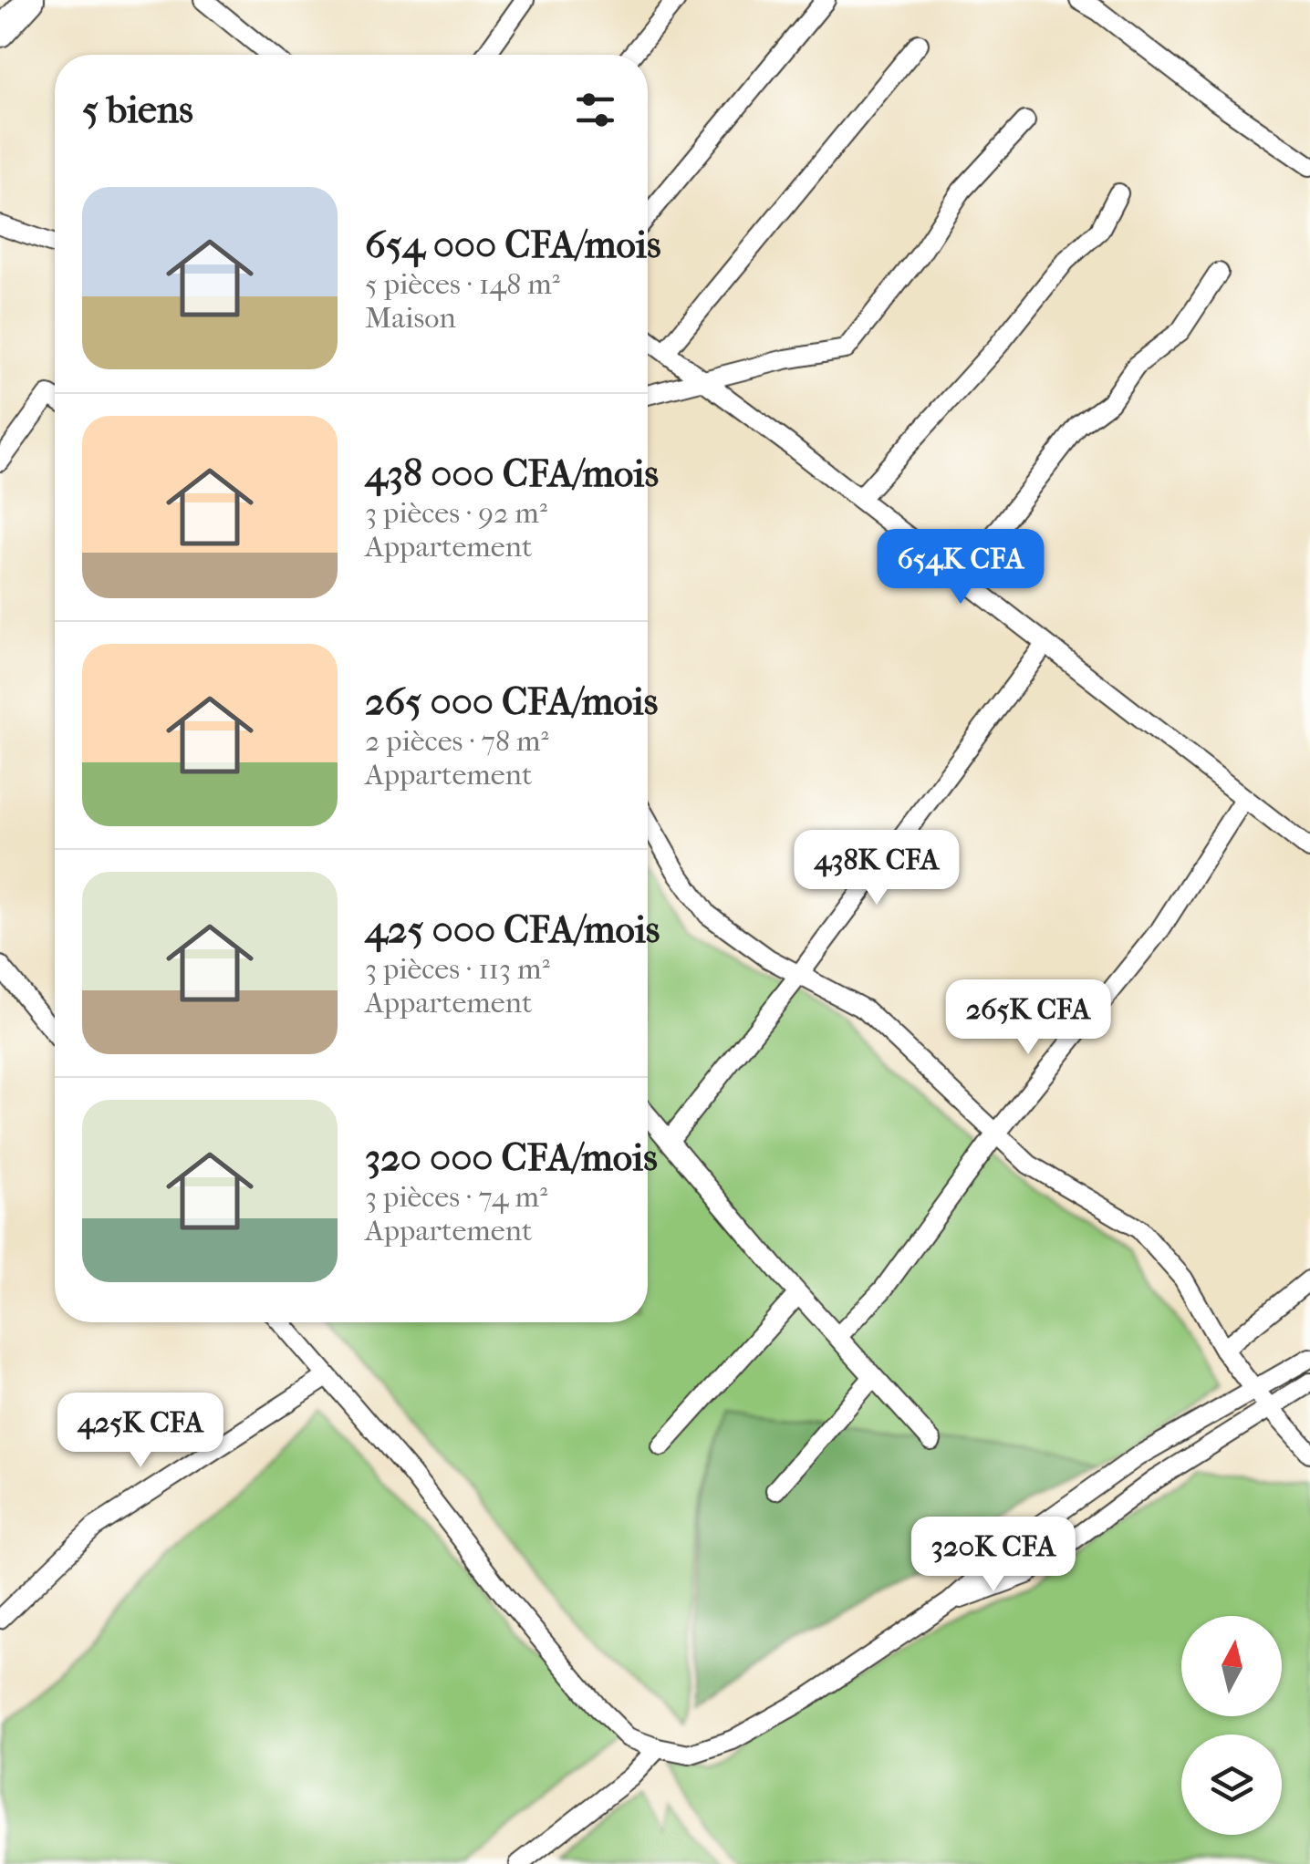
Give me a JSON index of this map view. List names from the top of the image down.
{
  "north": "top",
  "page": {
    "heading": "5 biens",
    "list": [
      {
        "name": "654 000 CFA/mois",
        "note": "5 pièces · 148 m² · Maison"
      },
      {
        "name": "438 000 CFA/mois",
        "note": "3 pièces · 92 m² · Appartement"
      },
      {
        "name": "265 000 CFA/mois",
        "note": "2 pièces · 78 m² · Appartement"
      },
      {
        "name": "425 000 CFA/mois",
        "note": "3 pièces · 113 m² · Appartement"
      },
      {
        "name": "320 000 CFA/mois",
        "note": "3 pièces · 74 m² · Appartement"
      }
    ],
    "price": [
      "654K CFA",
      "438K CFA",
      "265K CFA",
      "425K CFA",
      "320K CFA"
    ]
  }
}
